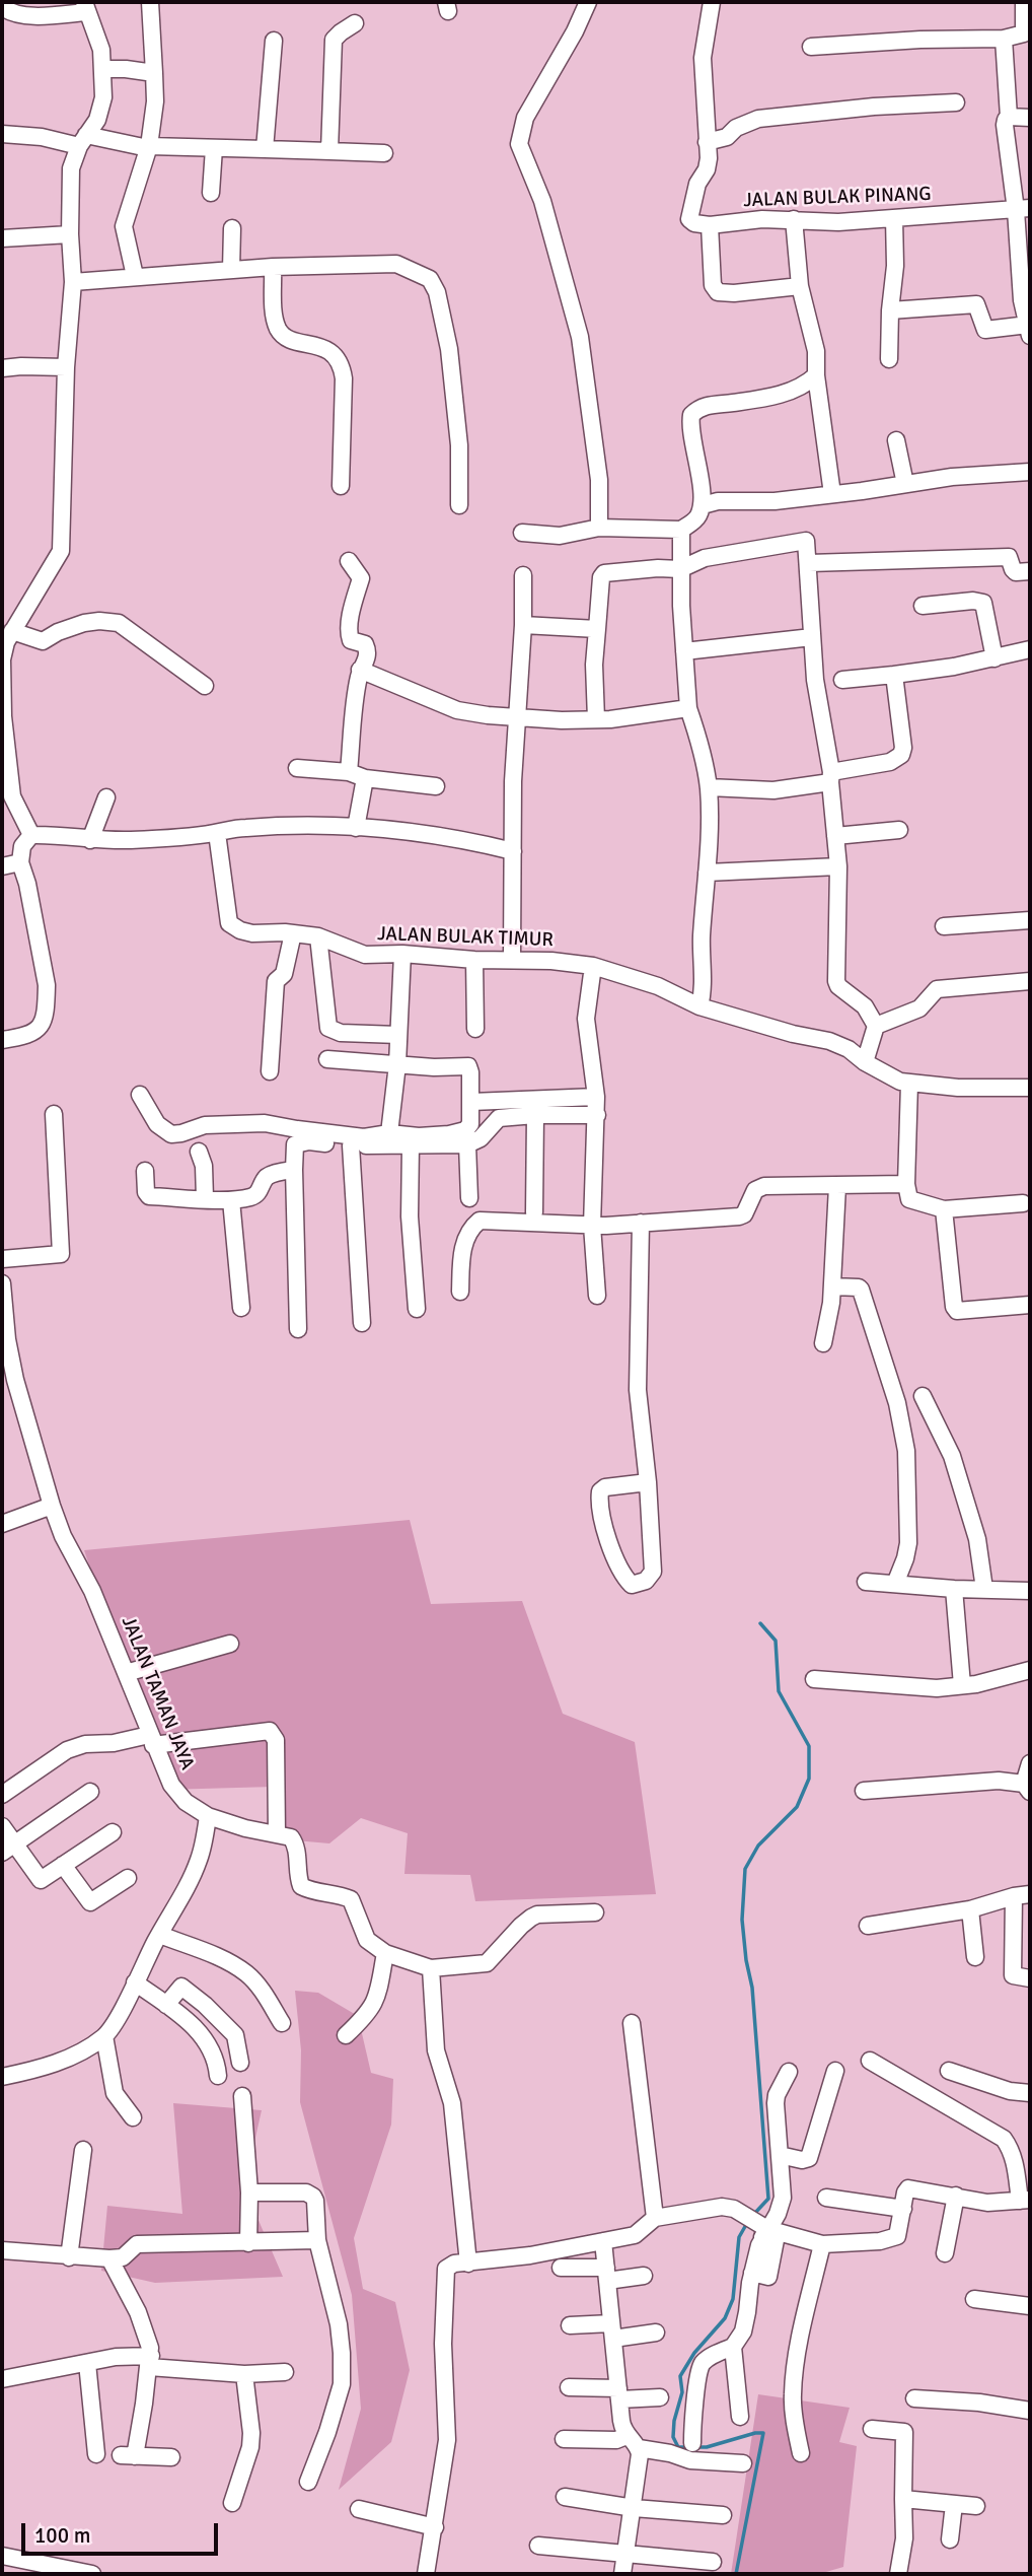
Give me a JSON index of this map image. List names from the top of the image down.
{
  "streets": {
    "street": ["JALAN BULAK PINANG", "JALAN BULAK TIMUR", "JALAN TAMAN JAYA"]
  },
  "scale_bar": "100 m"
}
